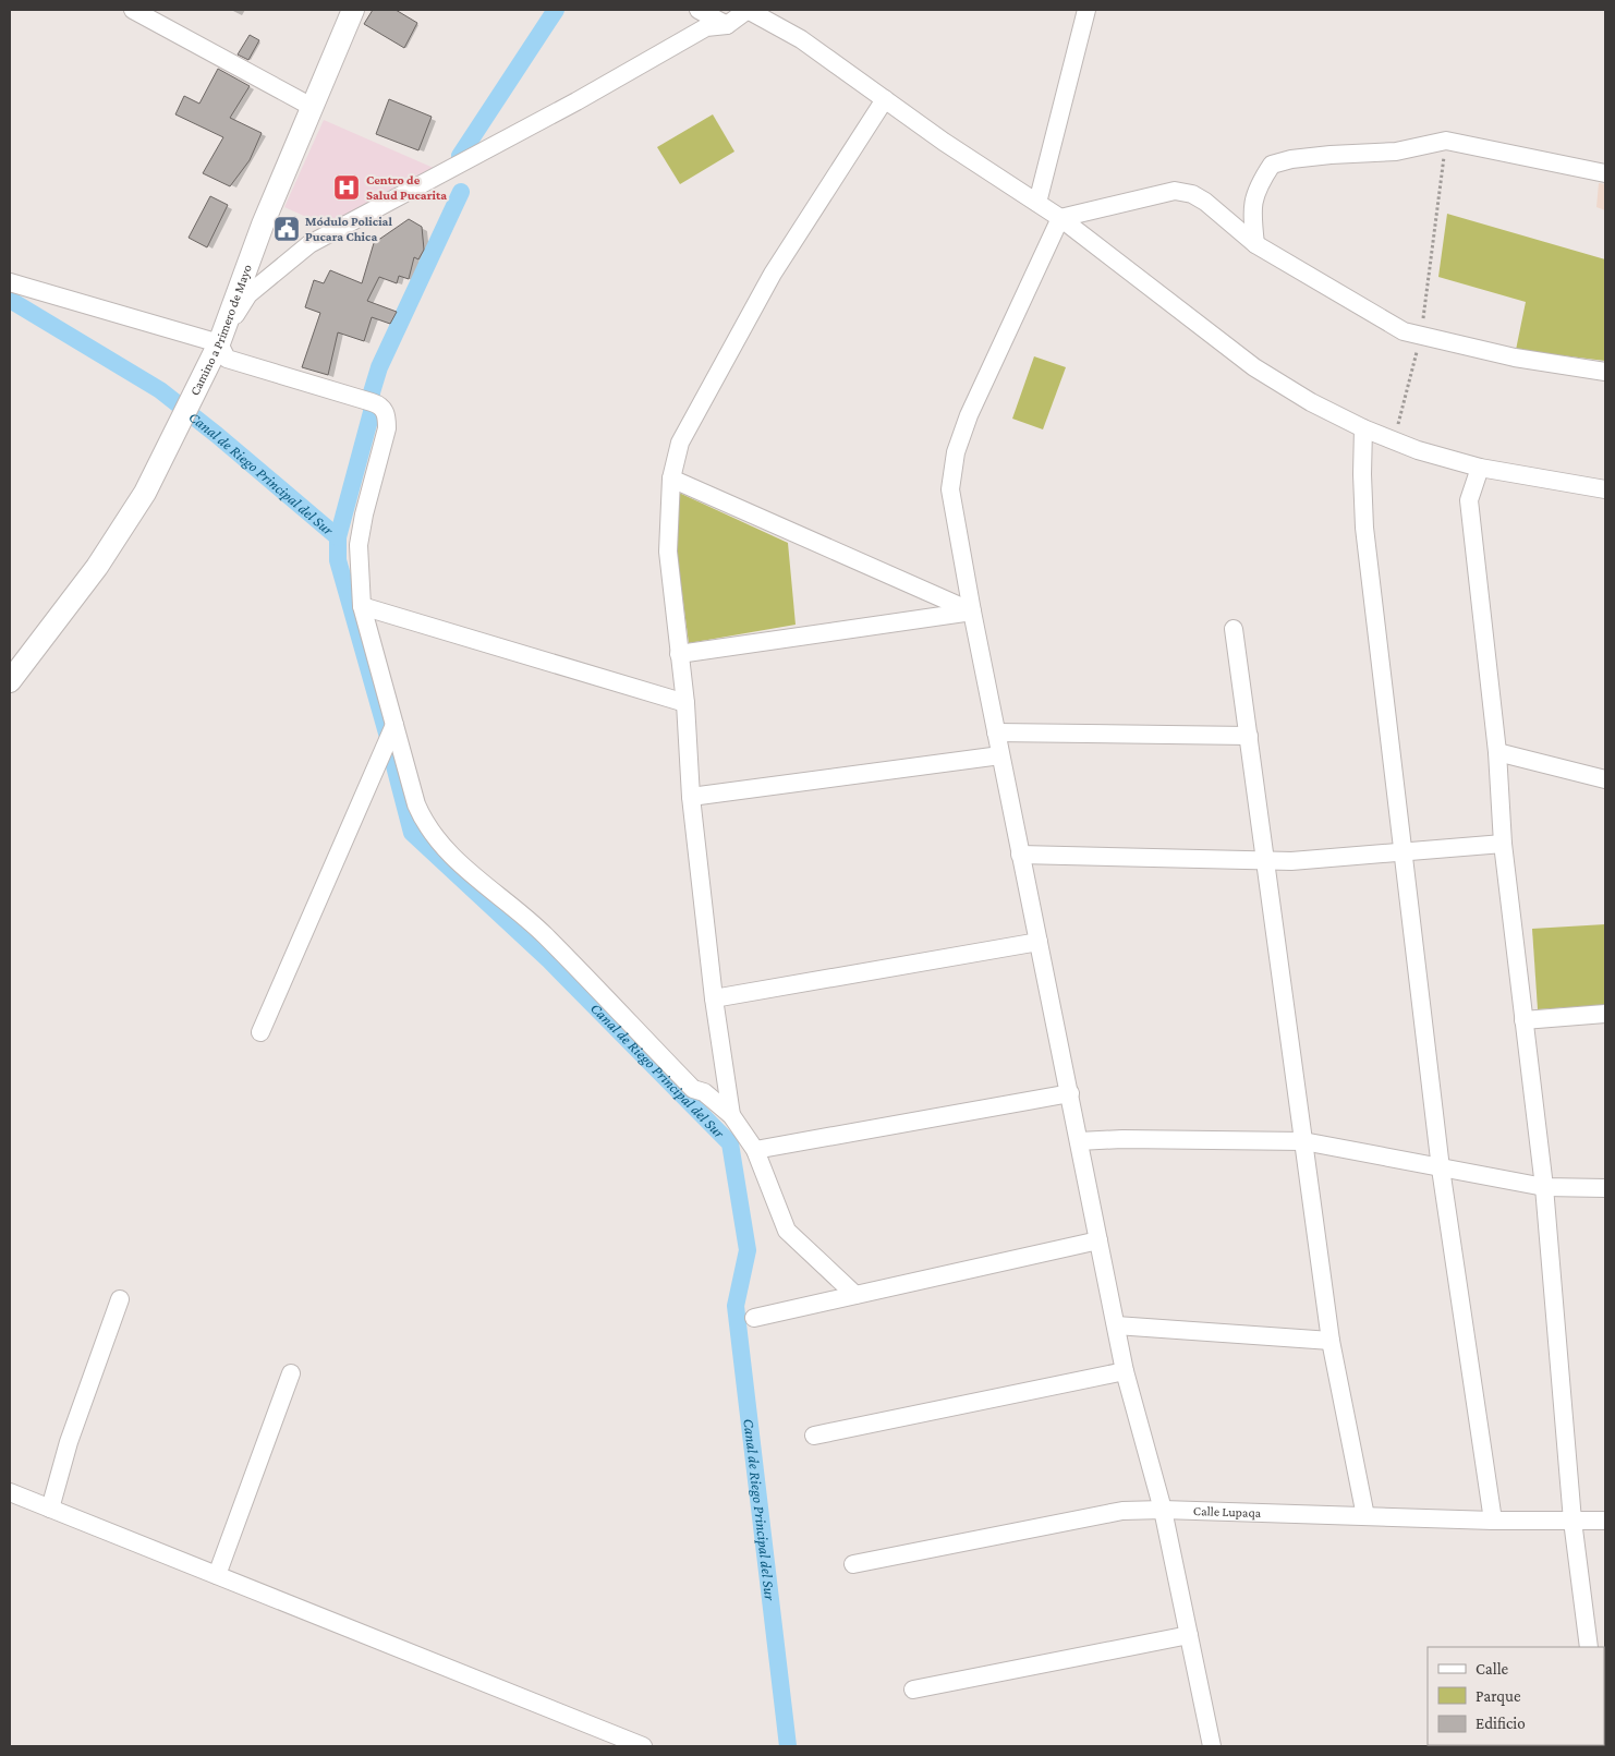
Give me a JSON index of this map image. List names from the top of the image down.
{
  "streets": {
    "main road": ["Camino a Primero de Mayo"],
    "street": ["Calle Lupaqa"]
  },
  "water": ["Canal de Riego Principal del Sur"],
  "places": {
    "hospital": ["Centro de Salud Pucarita"],
    "public building": ["Módulo Policial Pucara Chica"]
  },
  "legend": ["Calle", "Parque", "Edificio"]
}
